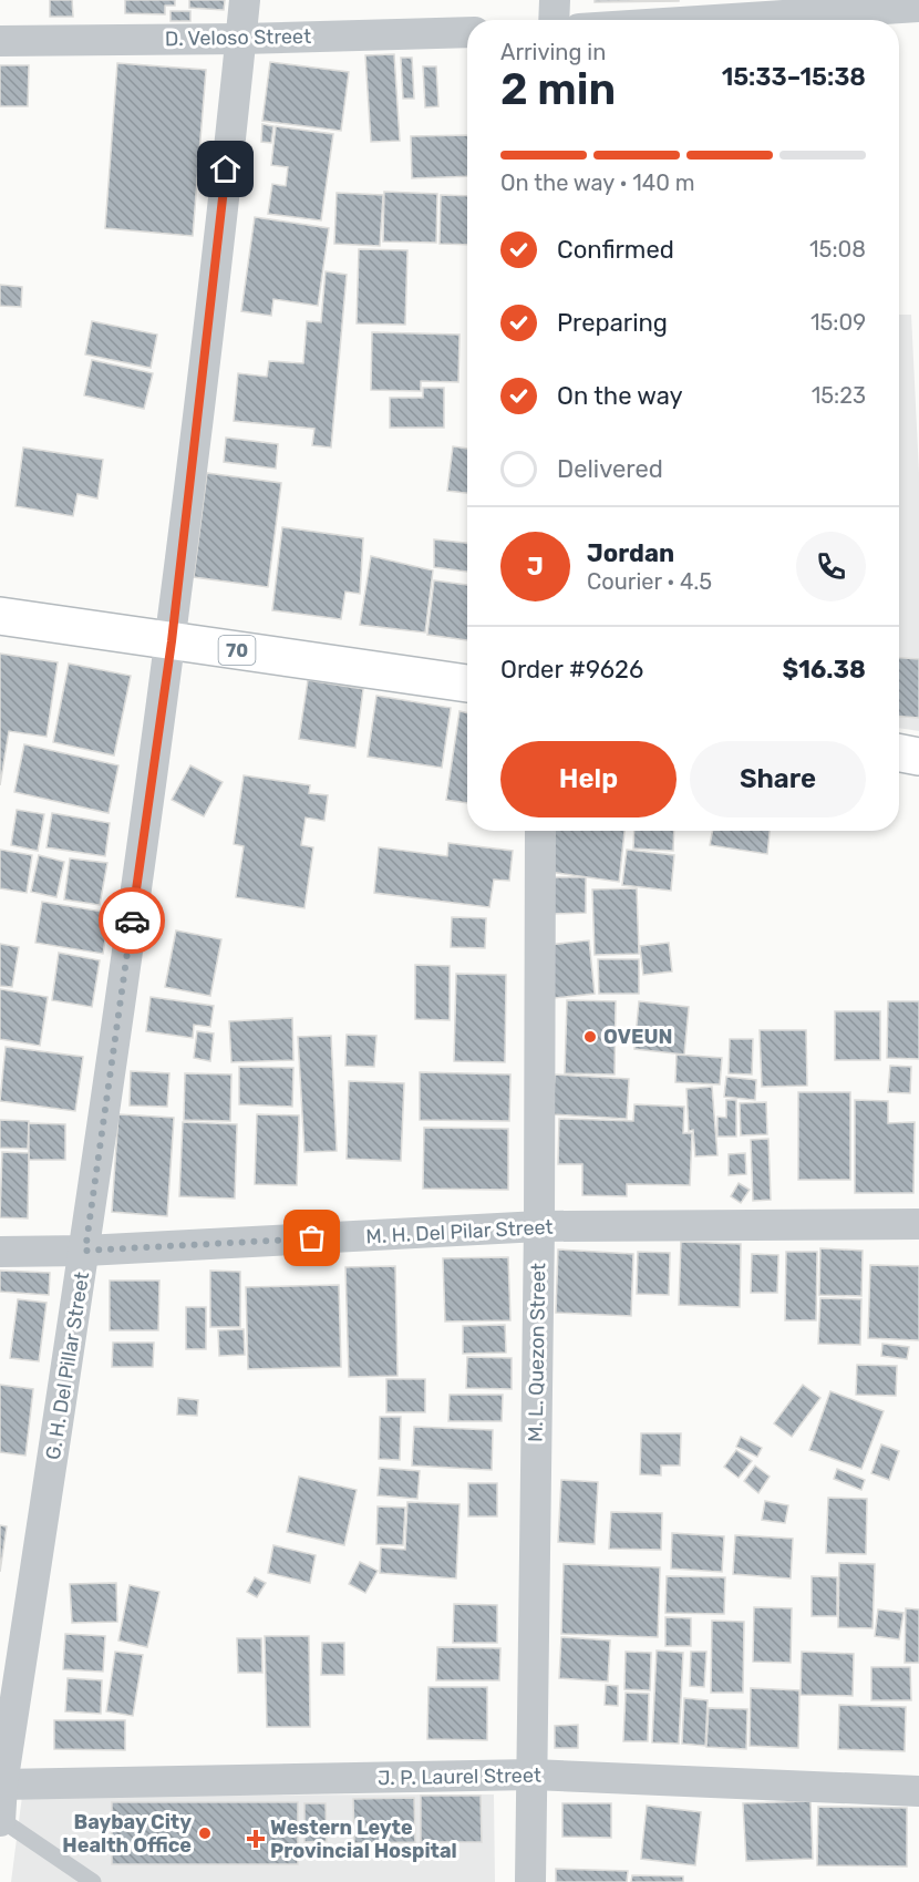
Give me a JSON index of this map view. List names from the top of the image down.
{
  "streets": {
    "main road": ["70"],
    "street": [
      "D. Veloso Street",
      "M. H. Del Pilar Street",
      "M. L. Quezon Street",
      "G. H. Del Pillar Street",
      "J. P. Laurel Street"
    ]
  },
  "crossings": [
    ["D. Veloso Street", "G. H. Del Pillar Street"],
    ["70", "G. H. Del Pillar Street"],
    ["M. H. Del Pilar Street", "M. L. Quezon Street"],
    ["M. H. Del Pilar Street", "G. H. Del Pillar Street"],
    ["M. L. Quezon Street", "J. P. Laurel Street"],
    ["G. H. Del Pillar Street", "J. P. Laurel Street"]
  ],
  "places": {
    "other": ["OVEUN", "Baybay City Health Office"],
    "health": ["Western Leyte Provincial Hospital"]
  },
  "page": {
    "heading": ["2 min", "Arriving in", "15:33–15:38"],
    "panel": [
      "Jordan",
      "Courier · 4.5",
      "Order #9626",
      "$16.38"
    ],
    "bar": "On the way · 140 m",
    "list": [
      ["Confirmed", "15:08"],
      ["Preparing", "15:09"],
      ["On the way", "15:23"],
      "Delivered"
    ],
    "round": "J",
    "buttons": ["Help", "Share"]
  }
}
